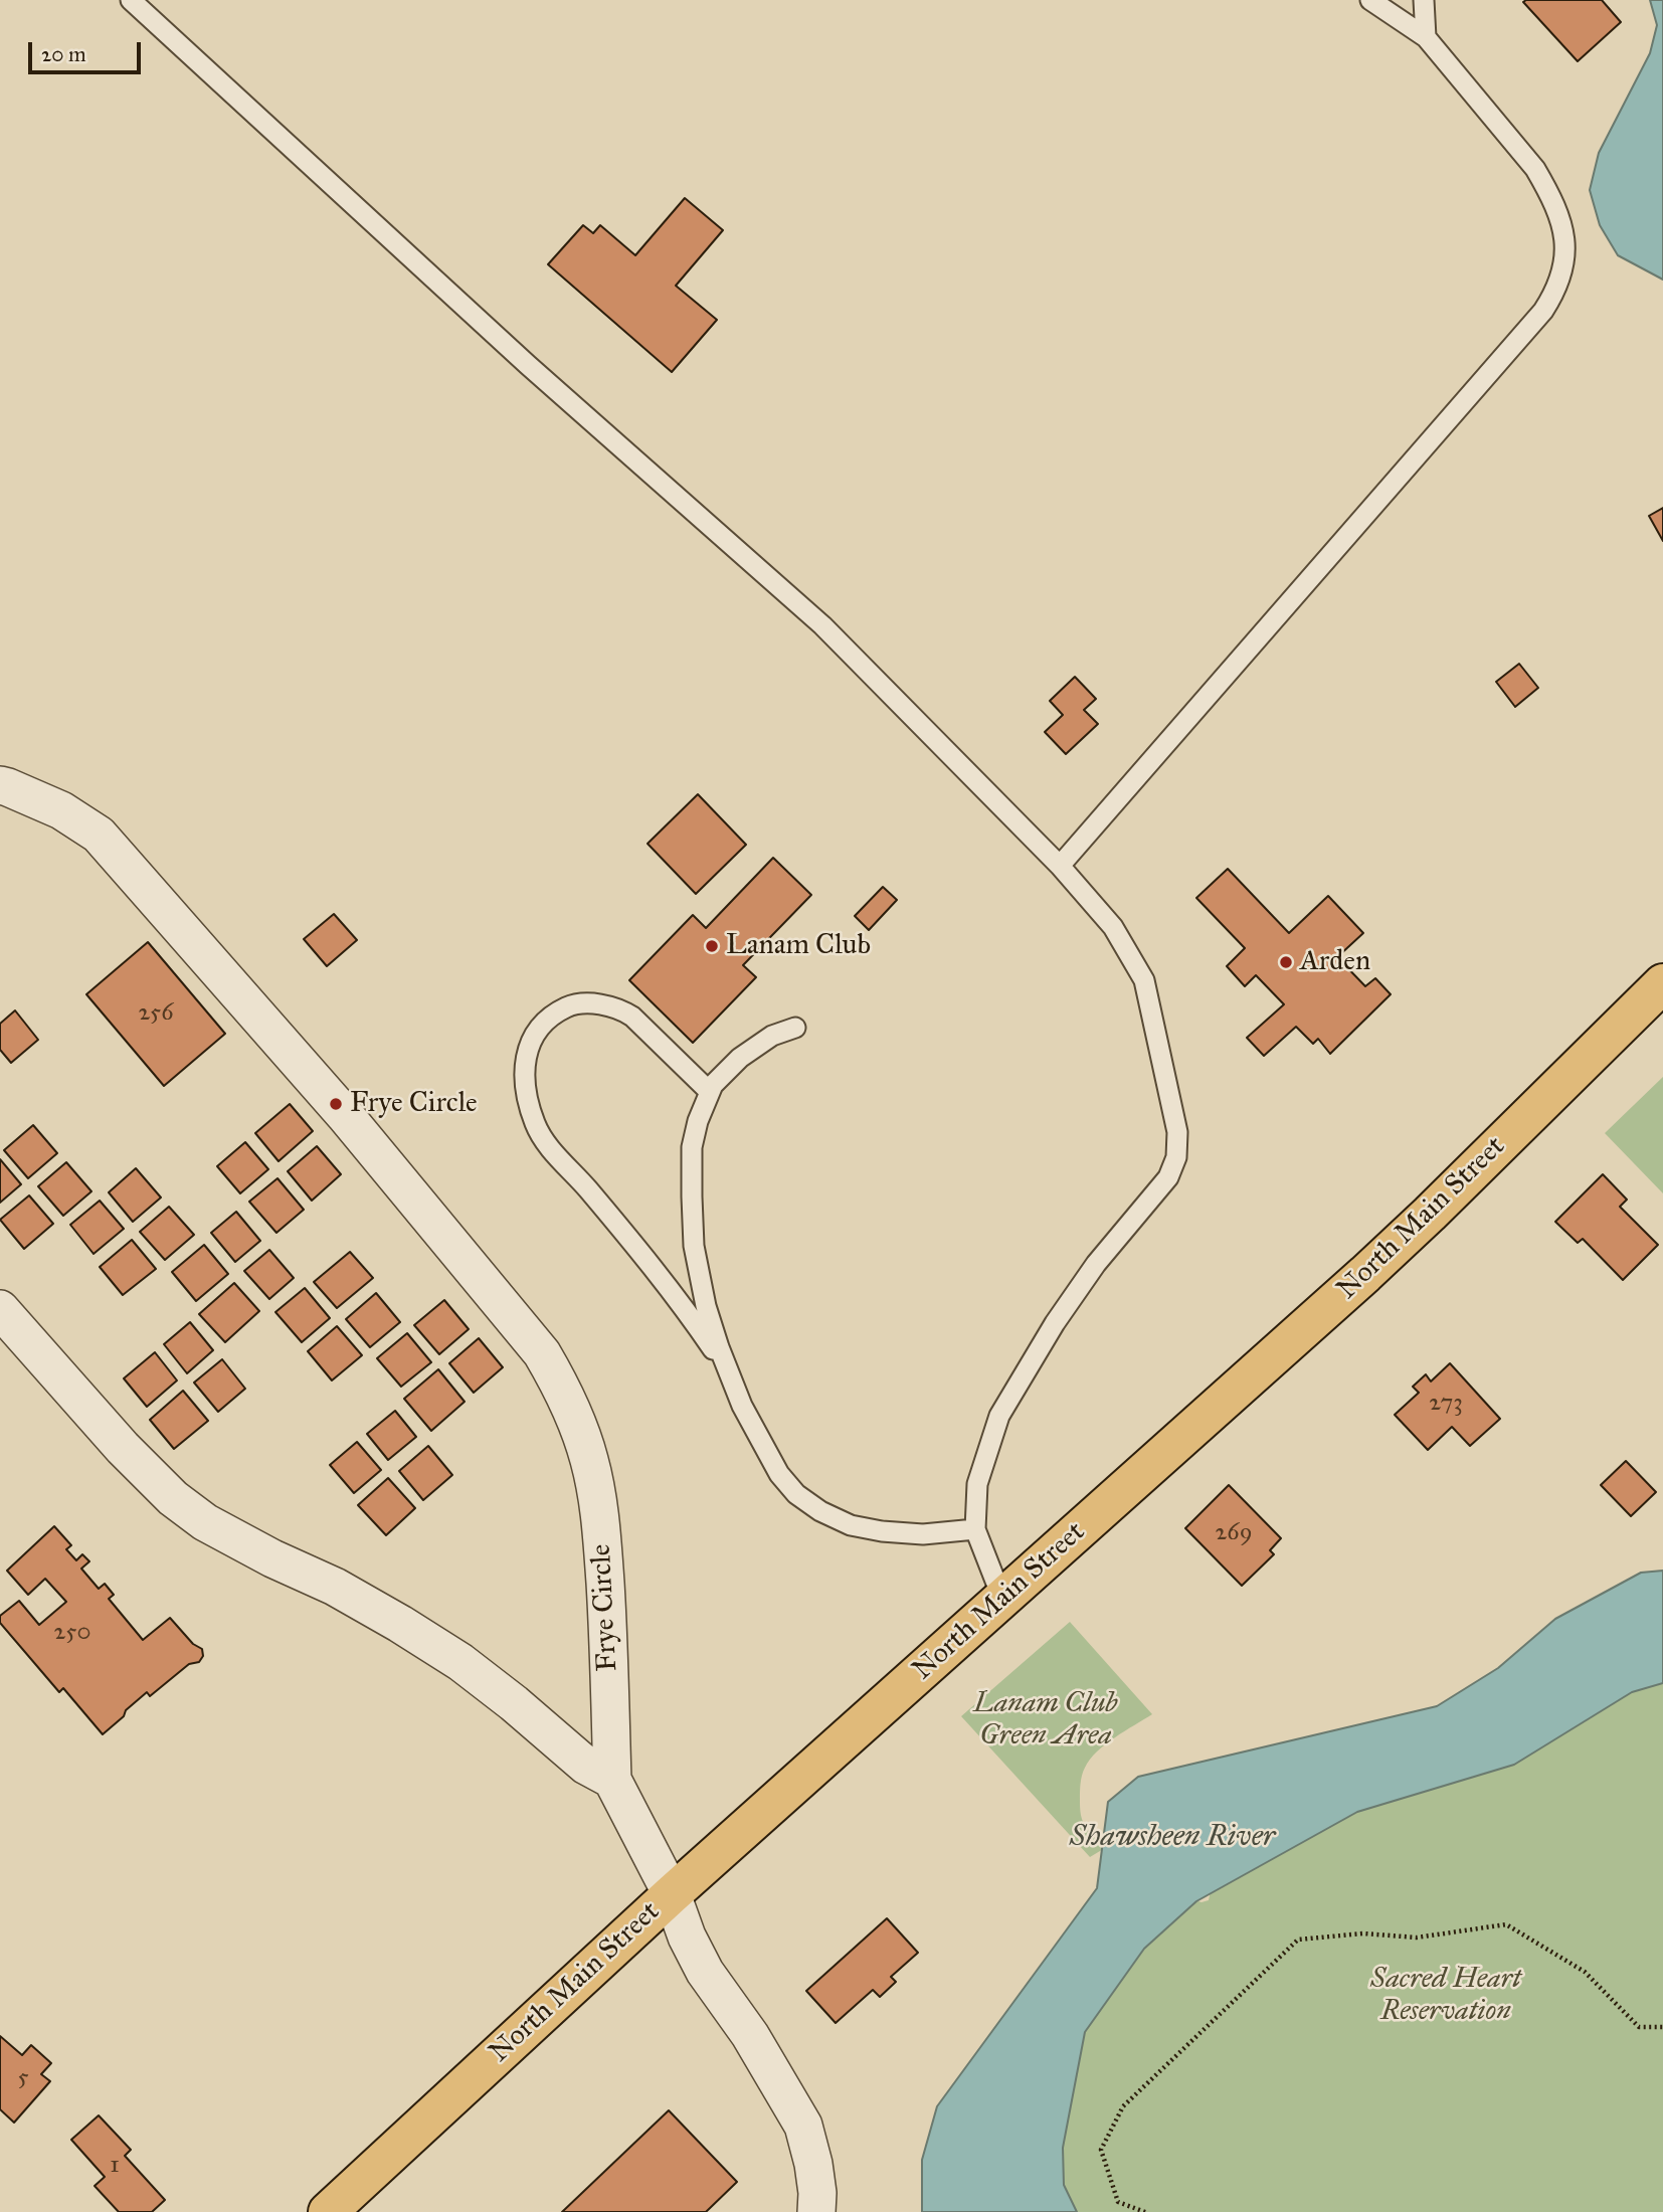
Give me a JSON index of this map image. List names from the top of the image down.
{
  "streets": {
    "main road": ["North Main Street"],
    "street": ["Frye Circle"]
  },
  "crossings": [
    ["North Main Street", "Frye Circle"]
  ],
  "water": ["Shawsheen River"],
  "parks": ["Lanam Club Green Area", "Sacred Heart Reservation"],
  "places": ["Lanam Club", "Arden", "Frye Circle"],
  "house_numbers": [
    "256",
    "273",
    "269",
    "250",
    "5",
    "1"
  ],
  "scale_bar": "20 m"
}
